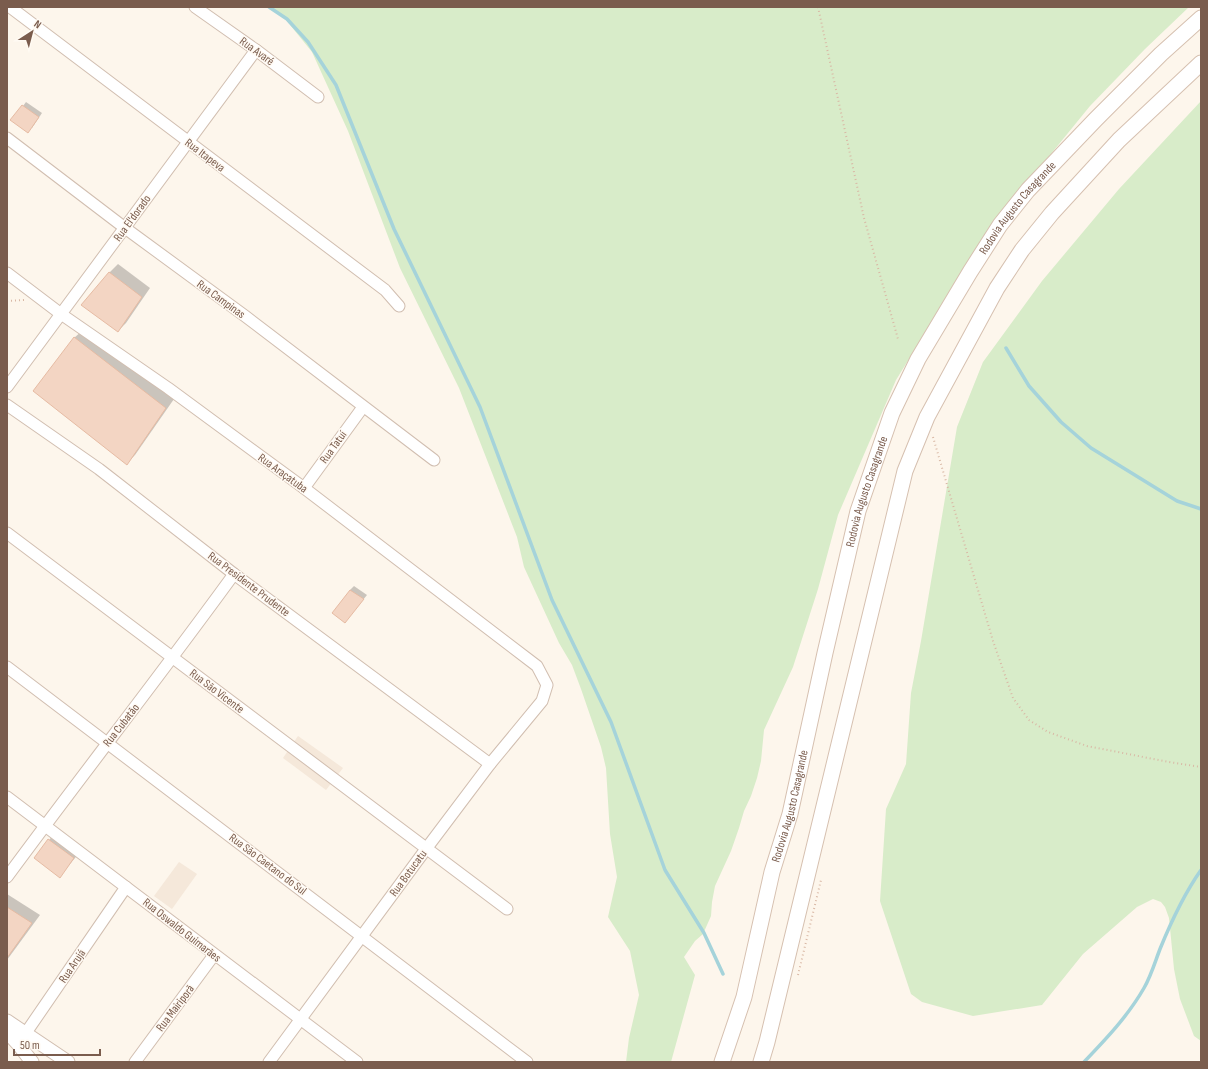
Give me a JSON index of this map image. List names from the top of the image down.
{
  "streets": {
    "main road": ["Rodovia Augusto Casagrande"],
    "street": [
      "Rua Avaré",
      "Rua Itapeva",
      "Rua El'dorado",
      "Rua Campinas",
      "Rua Tatuí",
      "Rua Araçatuba",
      "Rua Presidente Prudente",
      "Rua São Vicente",
      "Rua Cubatão",
      "Rua São Caetano do Sul",
      "Rua Botucatu",
      "Rua Oswaldo Guimarães",
      "Rua Arujá",
      "Rua Mairiporã"
    ]
  },
  "crossings": [
    ["Rua Avaré", "Rua El'dorado"],
    ["Rua Itapeva", "Rua El'dorado"],
    ["Rua El'dorado", "Rua Campinas"],
    ["Rua El'dorado", "Rua Araçatuba"],
    ["Rua Campinas", "Rua Tatuí"],
    ["Rua Tatuí", "Rua Araçatuba"],
    ["Rua Araçatuba", "Rua Botucatu"],
    ["Rua Presidente Prudente", "Rua Cubatão"],
    ["Rua Presidente Prudente", "Rua Botucatu"],
    ["Rua São Vicente", "Rua Cubatão"],
    ["Rua São Vicente", "Rua Botucatu"],
    ["Rua Cubatão", "Rua São Caetano do Sul"],
    ["Rua Cubatão", "Rua Oswaldo Guimarães"],
    ["Rua São Caetano do Sul", "Rua Botucatu"],
    ["Rua Botucatu", "Rua Oswaldo Guimarães"],
    ["Rua Oswaldo Guimarães", "Rua Arujá"],
    ["Rua Oswaldo Guimarães", "Rua Mairiporã"]
  ],
  "scale_bar": "50 m",
  "north": "top right"
}
